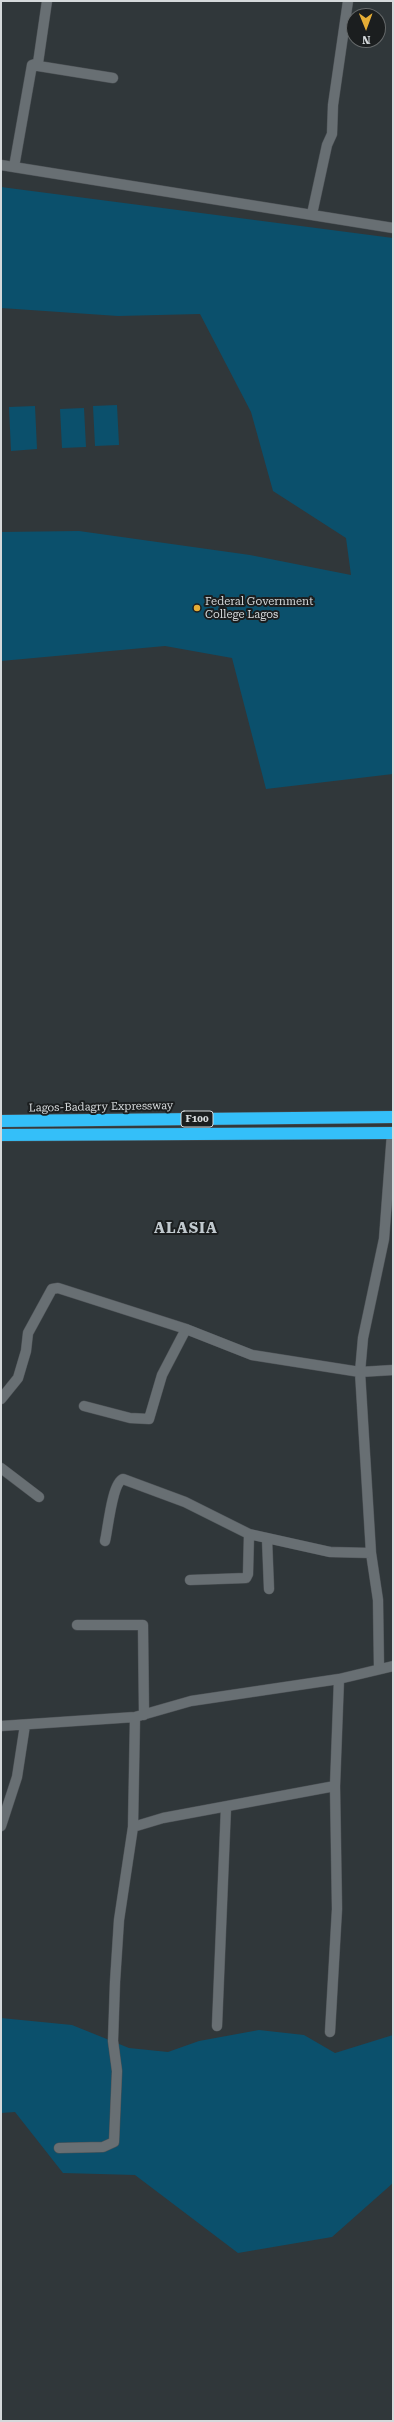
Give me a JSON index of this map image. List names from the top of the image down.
{
  "streets": {
    "highway": ["Lagos-Badagry Expressway", "F100"]
  },
  "districts": ["ALASIA"],
  "places": ["Federal Government College Lagos"],
  "north": "bottom"
}
